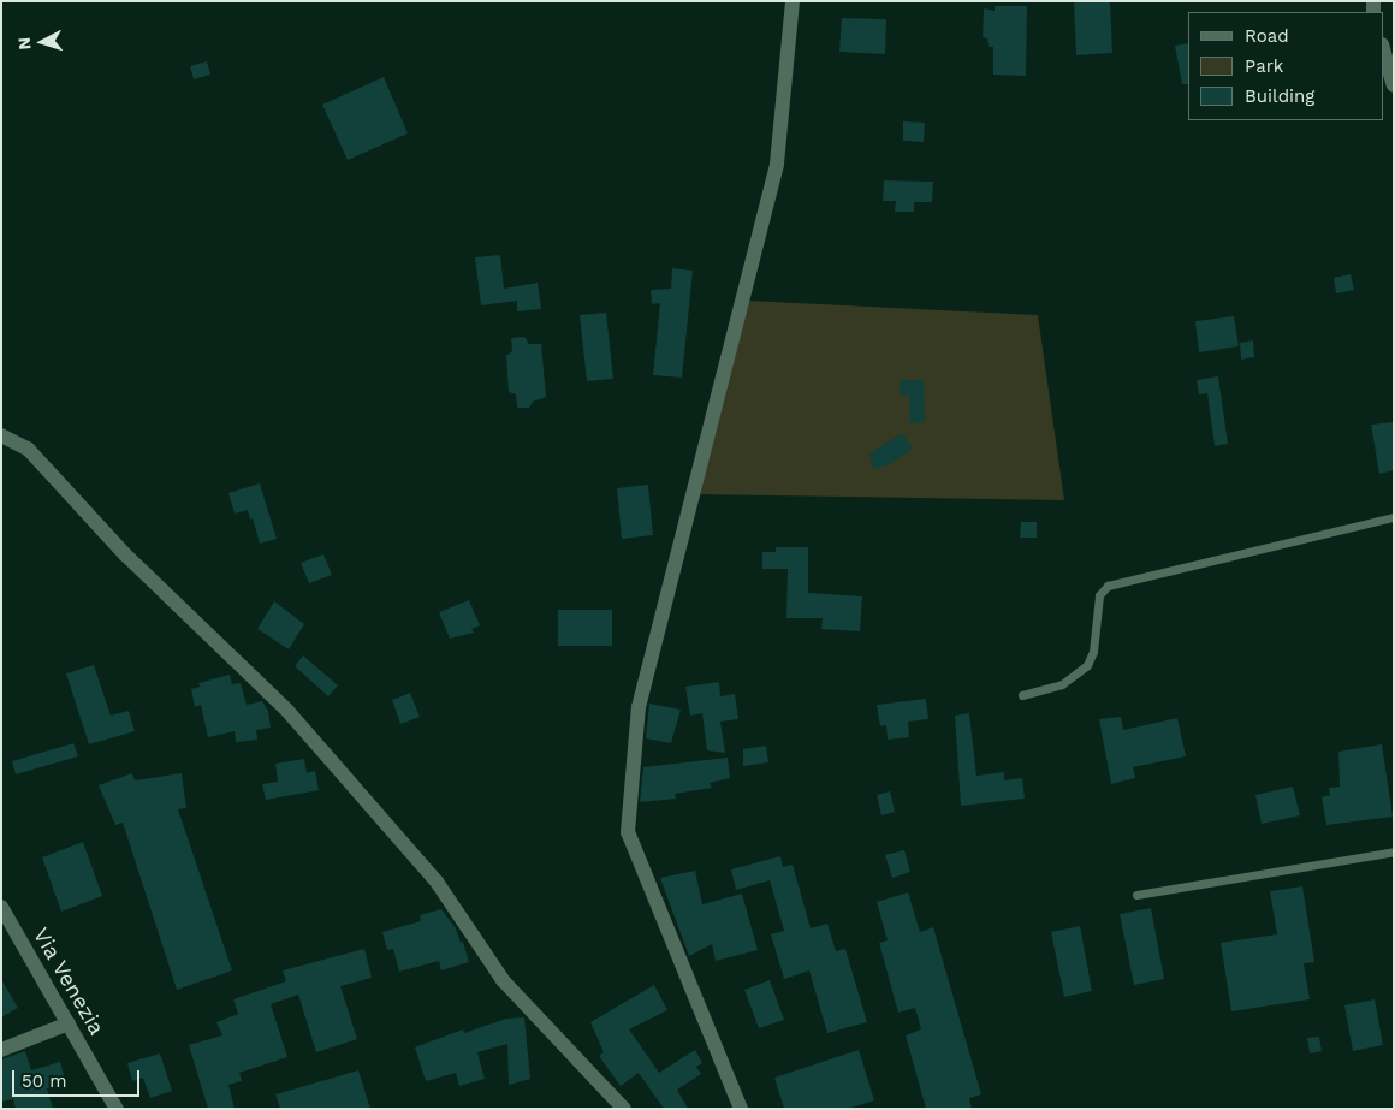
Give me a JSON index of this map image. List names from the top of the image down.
{
  "streets": {
    "street": ["Via Venezia"]
  },
  "legend": ["Road", "Park", "Building"],
  "scale_bar": "50 m",
  "north": "left"
}
